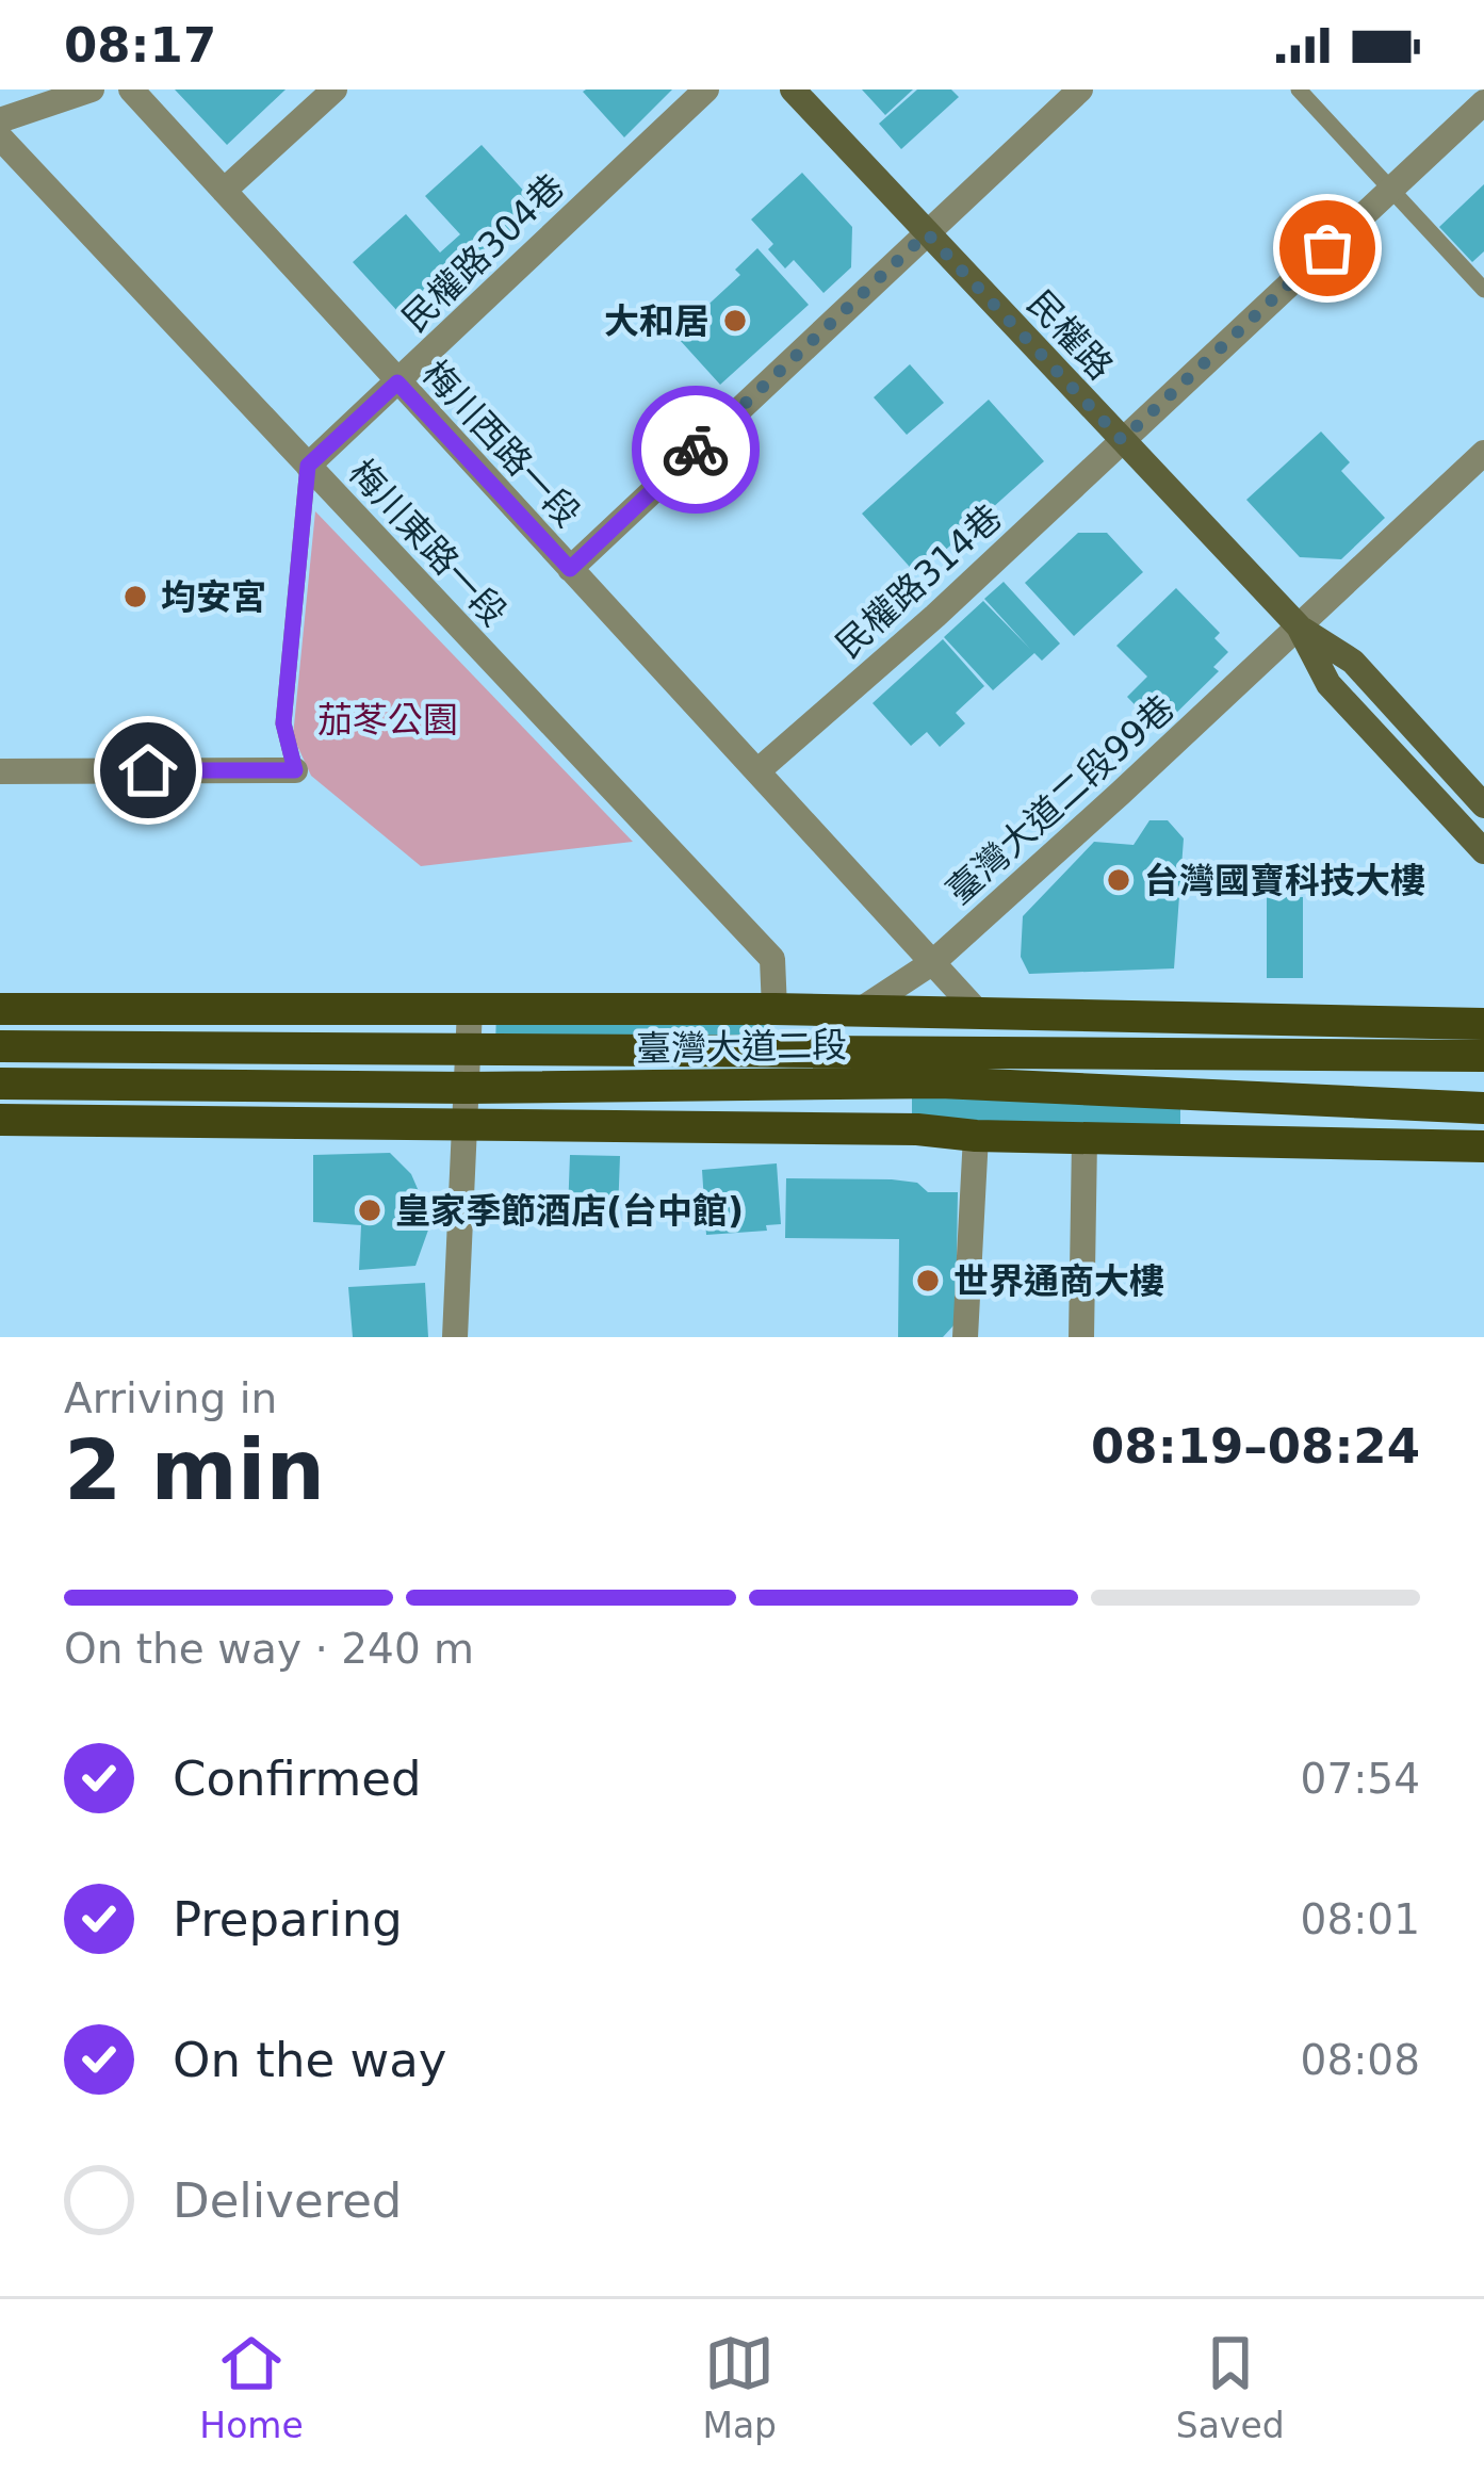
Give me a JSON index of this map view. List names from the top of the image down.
{
  "streets": {
    "main road": ["民權路", "臺灣大道二段"],
    "street": [
      "民權路304巷",
      "梅川西路一段",
      "梅川東路一段",
      "民權路314巷",
      "臺灣大道二段99巷"
    ]
  },
  "crossings": [
    ["民權路304巷", "梅川西路一段"],
    ["民權路304巷", "梅川東路一段"],
    ["民權路", "民權路314巷"],
    ["民權路", "臺灣大道二段99巷"],
    ["梅川西路一段", "民權路314巷"],
    ["梅川西路一段", "臺灣大道二段99巷"],
    ["梅川西路一段", "臺灣大道二段"],
    ["梅川東路一段", "臺灣大道二段"],
    ["臺灣大道二段99巷", "臺灣大道二段"]
  ],
  "parks": ["茄苳公園"],
  "places": [
    "大和居",
    "均安宮",
    "台灣國寶科技大樓",
    "皇家季節酒店(台中館)",
    "世界通商大樓"
  ],
  "page": {
    "status": "08:17",
    "heading": ["2 min", "Arriving in", "08:19–08:24"],
    "bar": "On the way · 240 m",
    "list": [
      ["Confirmed", "07:54"],
      ["Preparing", "08:01"],
      ["On the way", "08:08"],
      "Delivered"
    ],
    "tabs": ["Home", "Map", "Saved"]
  }
}
